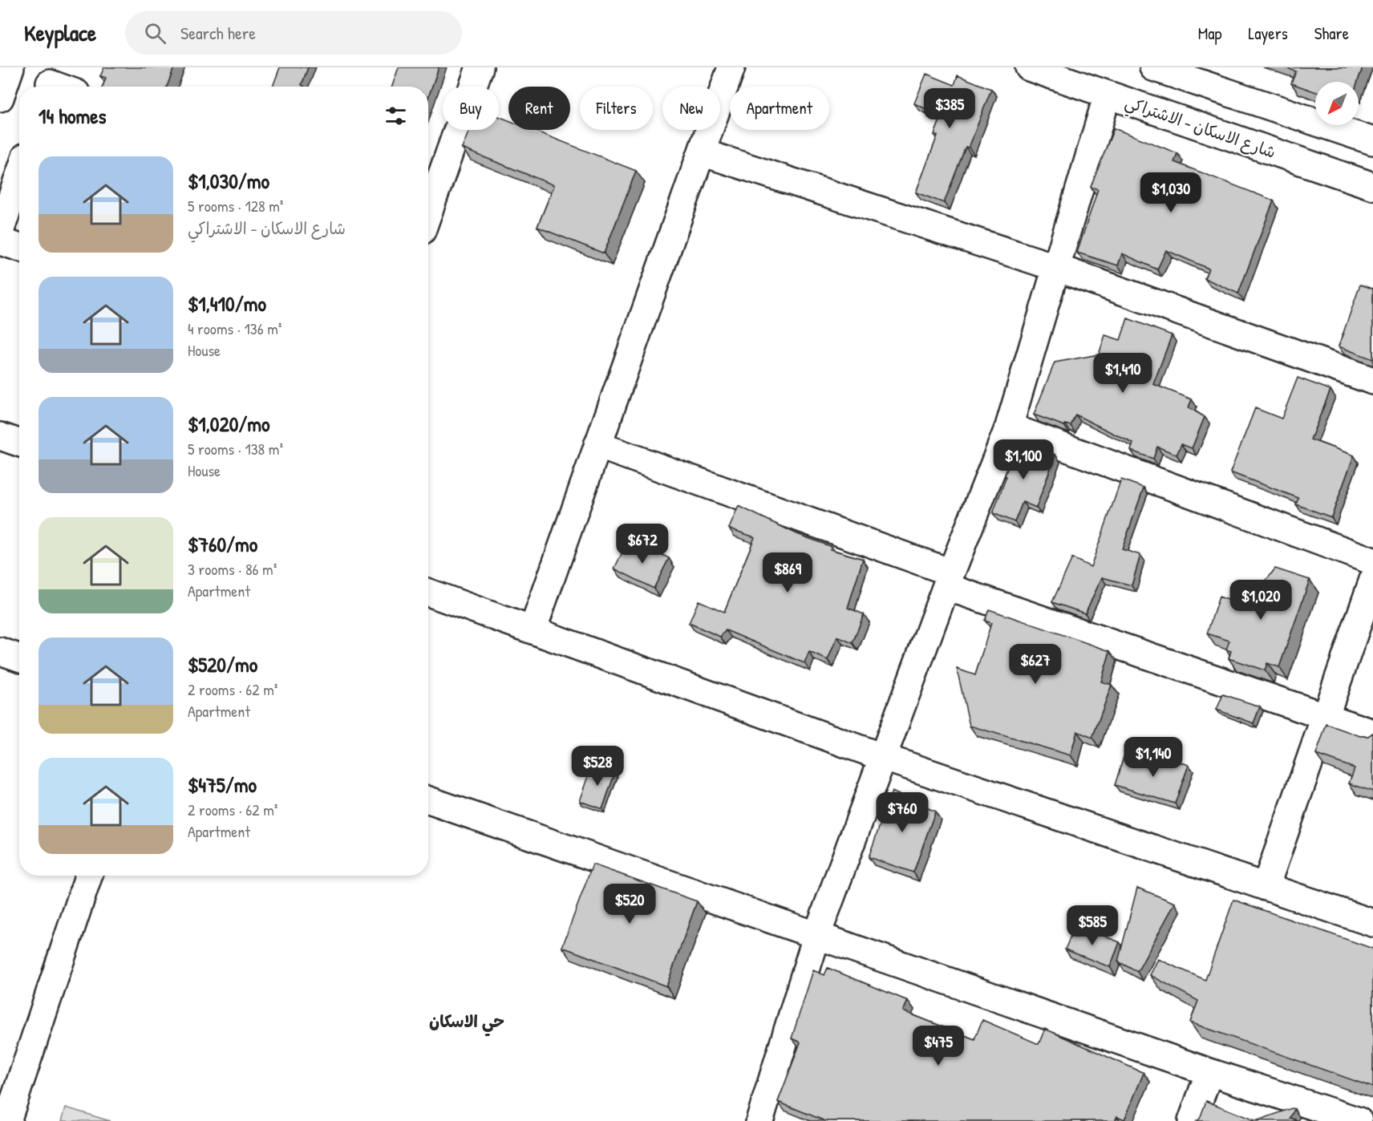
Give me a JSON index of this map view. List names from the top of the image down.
{
  "streets": {
    "street": ["شارع الاسكان - الاشتراكي"]
  },
  "districts": ["حي الاسكان"],
  "north": "bottom left",
  "page": {
    "header": "Keyplace",
    "search": "Search here",
    "nav": ["Map", "Layers", "Share"],
    "chip": [
      "Buy",
      "Rent",
      "Filters",
      "New",
      "Apartment"
    ],
    "heading": "14 homes",
    "price": [
      "$385",
      "$1,030",
      "$1,410",
      "$1,100",
      "$672",
      "$869",
      "$1,020",
      "$627",
      "$1,140",
      "$528",
      "$760",
      "$520",
      "$585",
      "$475"
    ],
    "list": [
      {
        "name": "$1,030/mo",
        "note": "5 rooms · 128 m² · شارع الاسكان - الاشتراكي"
      },
      {
        "name": "$1,410/mo",
        "note": "4 rooms · 136 m² · House"
      },
      {
        "name": "$1,020/mo",
        "note": "5 rooms · 138 m² · House"
      },
      {
        "name": "$760/mo",
        "note": "3 rooms · 86 m² · Apartment"
      },
      {
        "name": "$520/mo",
        "note": "2 rooms · 62 m² · Apartment"
      },
      {
        "name": "$475/mo",
        "note": "2 rooms · 62 m² · Apartment"
      }
    ]
  }
}
